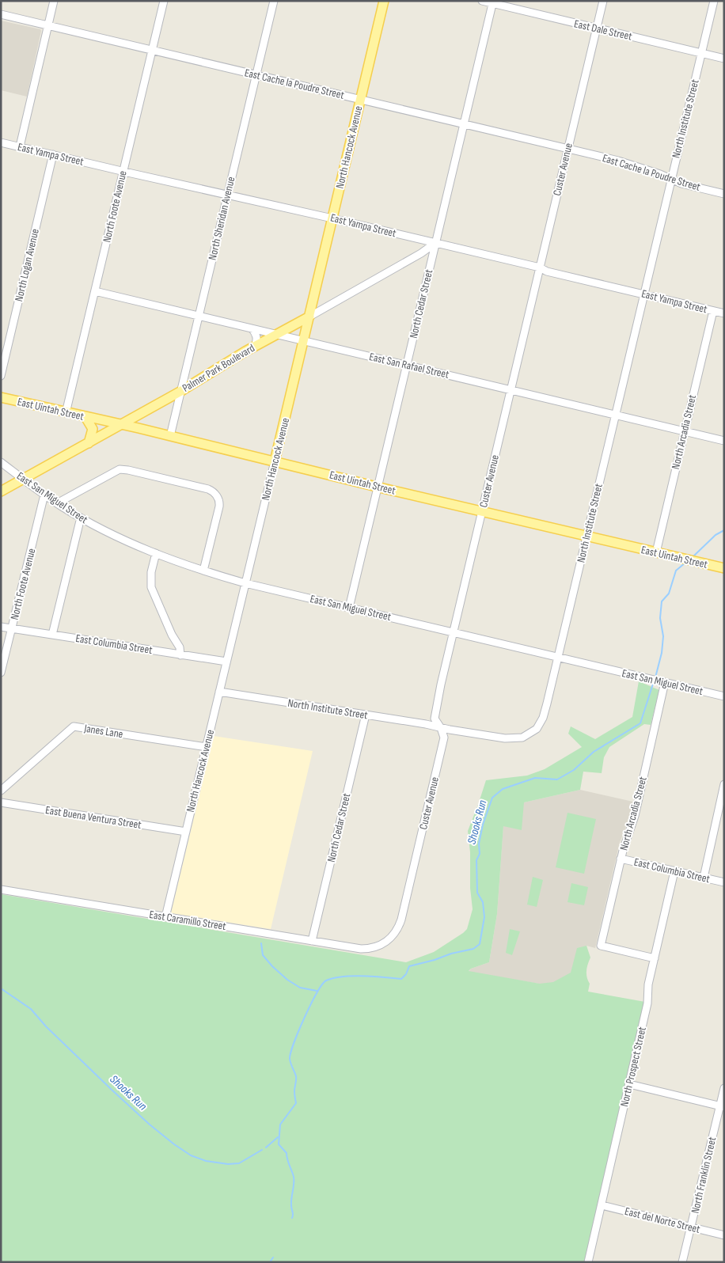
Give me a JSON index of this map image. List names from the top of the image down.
{
  "streets": {
    "main road": ["North Hancock Avenue", "Palmer Park Boulevard", "East Uintah Street"],
    "street": [
      "East Dale Street",
      "East Cache la Poudre Street",
      "North Institute Street",
      "East Yampa Street",
      "Custer Avenue",
      "North Foote Avenue",
      "North Sheridan Avenue",
      "North Logan Avenue",
      "North Cedar Street",
      "East San Rafael Street",
      "North Arcadia Street",
      "East San Miguel Street",
      "East Columbia Street",
      "Janes Lane",
      "East Buena Ventura Street",
      "East Caramillo Street",
      "North Prospect Street",
      "North Franklin Street",
      "East del Norte Street"
    ]
  },
  "crossings": [
    ["East Dale Street", "North Institute Street"],
    ["East Dale Street", "Custer Avenue"],
    ["East Dale Street", "North Cedar Street"],
    ["East Cache la Poudre Street", "North Institute Street"],
    ["East Cache la Poudre Street", "North Hancock Avenue"],
    ["East Cache la Poudre Street", "Custer Avenue"],
    ["East Cache la Poudre Street", "North Foote Avenue"],
    ["East Cache la Poudre Street", "North Sheridan Avenue"],
    ["East Cache la Poudre Street", "North Cedar Street"],
    ["North Institute Street", "North Hancock Avenue"],
    ["North Institute Street", "East Yampa Street"],
    ["North Institute Street", "Custer Avenue"],
    ["North Institute Street", "North Cedar Street"],
    ["North Institute Street", "East San Rafael Street"],
    ["North Institute Street", "East Uintah Street"],
    ["North Institute Street", "East San Miguel Street"],
    ["North Hancock Avenue", "East Yampa Street"],
    ["North Hancock Avenue", "East San Rafael Street"],
    ["North Hancock Avenue", "Palmer Park Boulevard"],
    ["North Hancock Avenue", "East Uintah Street"],
    ["North Hancock Avenue", "East San Miguel Street"],
    ["North Hancock Avenue", "East Columbia Street"],
    ["North Hancock Avenue", "Janes Lane"],
    ["North Hancock Avenue", "East Buena Ventura Street"],
    ["North Hancock Avenue", "East Caramillo Street"],
    ["East Yampa Street", "Custer Avenue"],
    ["East Yampa Street", "North Foote Avenue"],
    ["East Yampa Street", "North Sheridan Avenue"],
    ["East Yampa Street", "North Logan Avenue"],
    ["East Yampa Street", "North Cedar Street"],
    ["East Yampa Street", "Palmer Park Boulevard"],
    ["East Yampa Street", "North Arcadia Street"],
    ["Custer Avenue", "East San Rafael Street"],
    ["Custer Avenue", "East Uintah Street"],
    ["Custer Avenue", "East San Miguel Street"],
    ["Custer Avenue", "East Caramillo Street"],
    ["North Foote Avenue", "East San Rafael Street"],
    ["North Foote Avenue", "East Uintah Street"],
    ["North Foote Avenue", "East San Miguel Street"],
    ["North Foote Avenue", "East Columbia Street"],
    ["North Sheridan Avenue", "East San Rafael Street"],
    ["North Sheridan Avenue", "Palmer Park Boulevard"],
    ["North Sheridan Avenue", "East Uintah Street"],
    ["North Cedar Street", "East San Rafael Street"],
    ["North Cedar Street", "Palmer Park Boulevard"],
    ["North Cedar Street", "East Uintah Street"],
    ["North Cedar Street", "East San Miguel Street"],
    ["North Cedar Street", "East Caramillo Street"],
    ["East San Rafael Street", "Palmer Park Boulevard"],
    ["East San Rafael Street", "North Arcadia Street"],
    ["Palmer Park Boulevard", "East Uintah Street"],
    ["Palmer Park Boulevard", "East San Miguel Street"],
    ["East Uintah Street", "North Arcadia Street"],
    ["North Arcadia Street", "East San Miguel Street"],
    ["North Arcadia Street", "East Columbia Street"],
    ["North Arcadia Street", "North Prospect Street"],
    ["East Columbia Street", "North Prospect Street"],
    ["North Prospect Street", "East del Norte Street"],
    ["North Franklin Street", "East del Norte Street"]
  ],
  "water": ["Shooks Run"]
}
